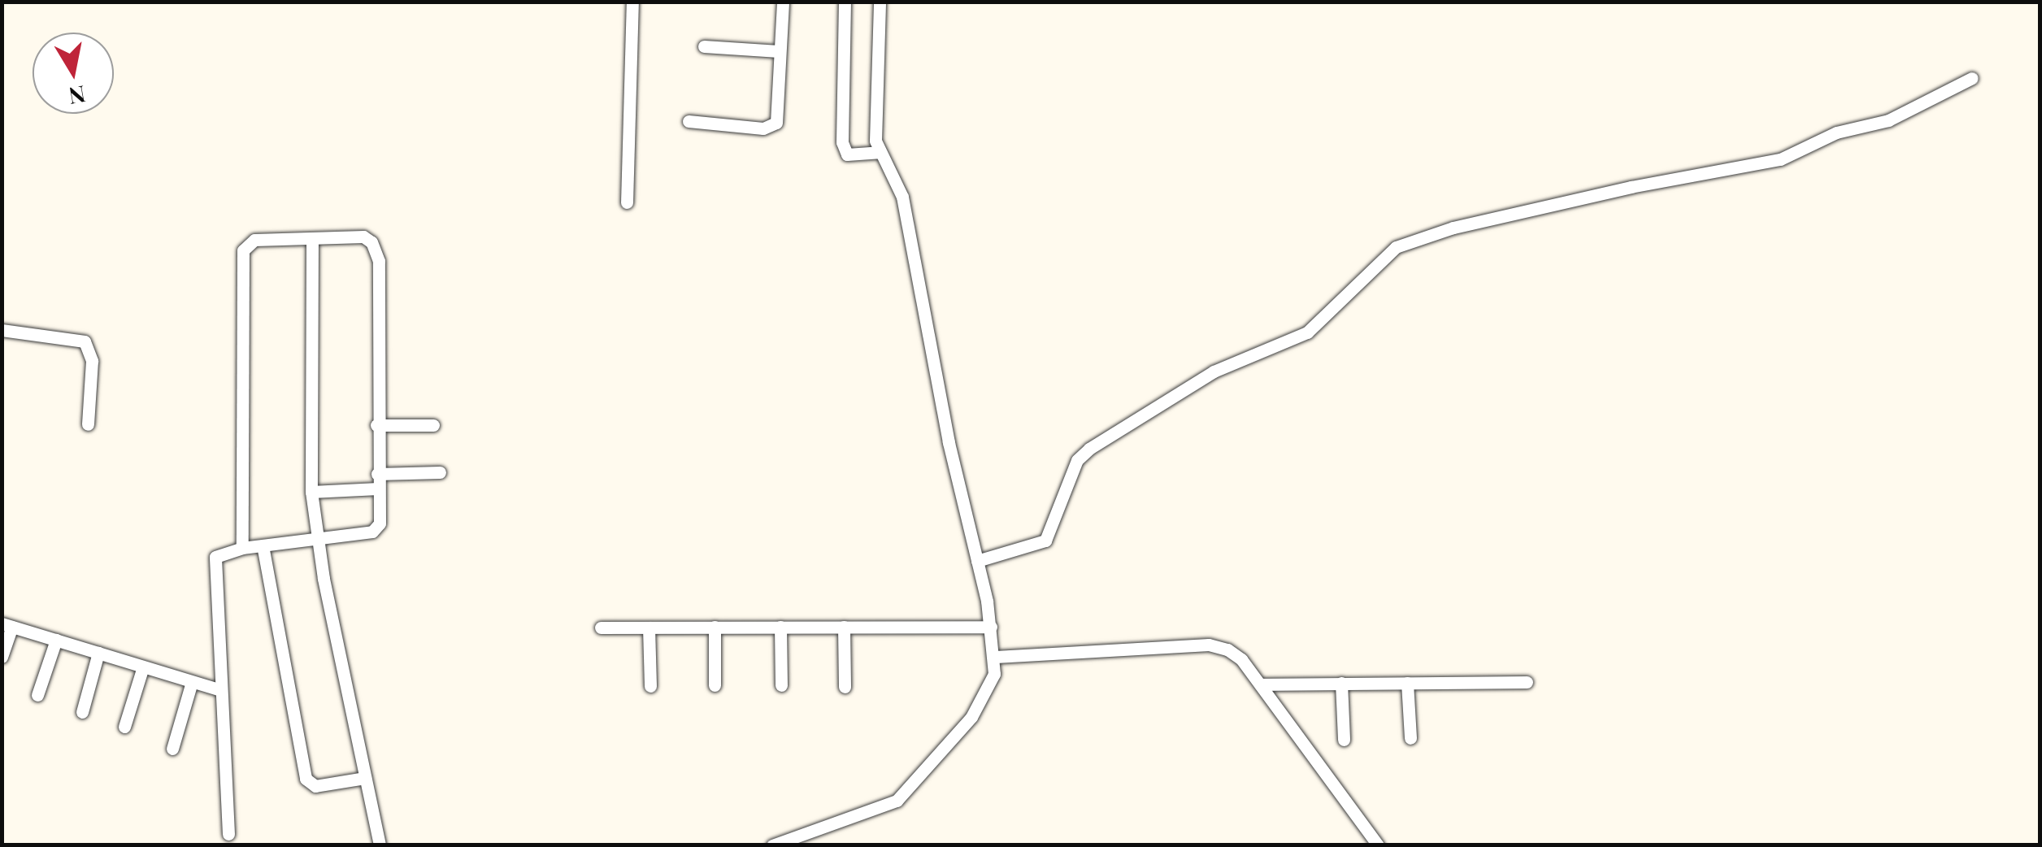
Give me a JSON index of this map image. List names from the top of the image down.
{
  "north": "bottom"
}
